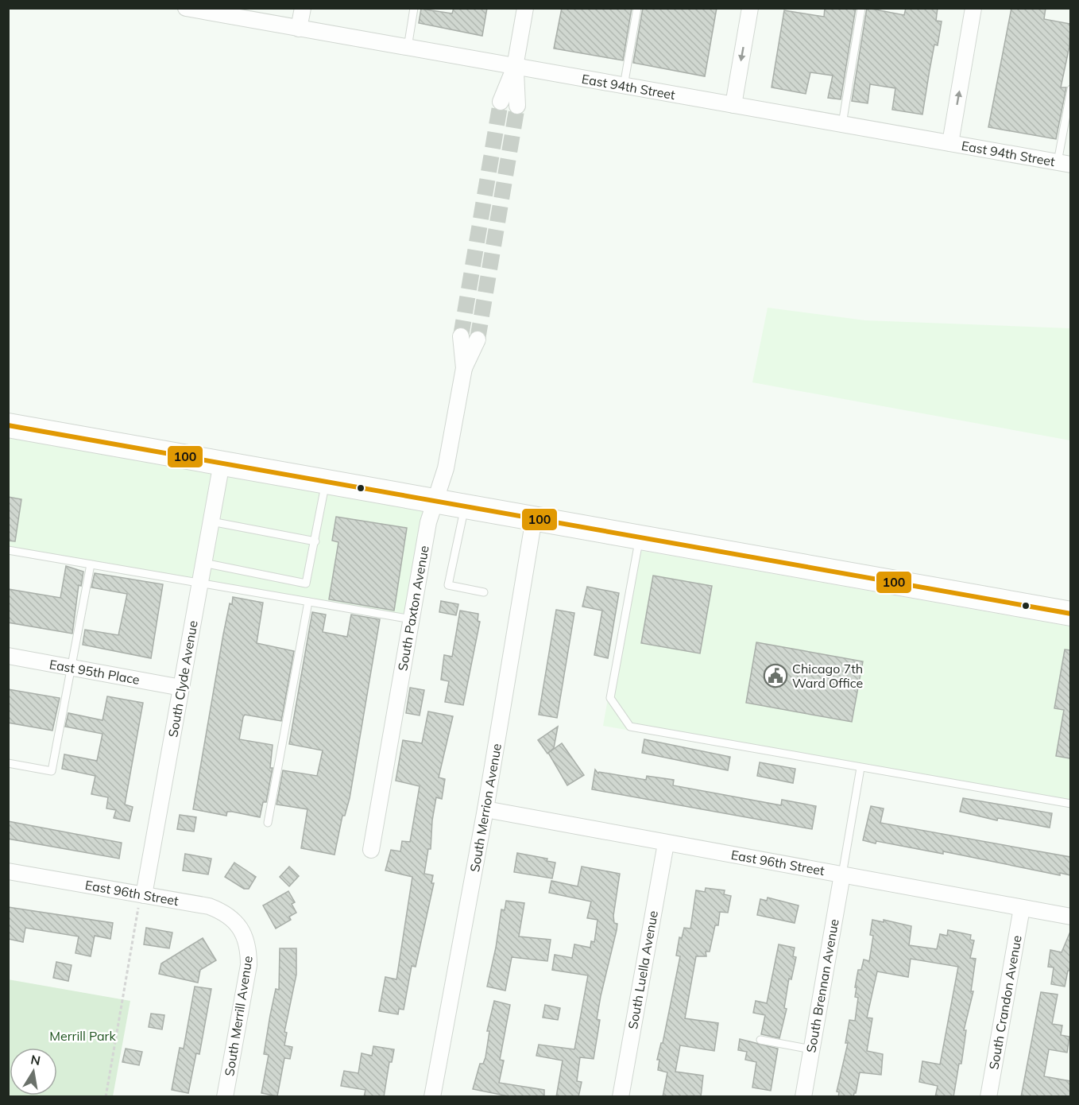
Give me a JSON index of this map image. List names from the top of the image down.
{
  "streets": {
    "street": [
      "East 94th Street",
      "South Paxton Avenue",
      "East 95th Place",
      "South Clyde Avenue",
      "South Merrion Avenue",
      "East 96th Street",
      "South Luella Avenue",
      "South Brennan Avenue",
      "South Crandon Avenue",
      "South Merrill Avenue"
    ]
  },
  "crossings": [
    ["East 95th Place", "South Clyde Avenue"],
    ["South Clyde Avenue", "East 96th Street"],
    ["South Merrion Avenue", "East 96th Street"],
    ["East 96th Street", "South Luella Avenue"],
    ["East 96th Street", "South Brennan Avenue"],
    ["East 96th Street", "South Crandon Avenue"],
    ["East 96th Street", "South Merrill Avenue"]
  ],
  "parks": ["Merrill Park"],
  "places": {
    "public building": ["Chicago 7th Ward Office"]
  },
  "lines": ["transit line 100"],
  "north": "top"
}
